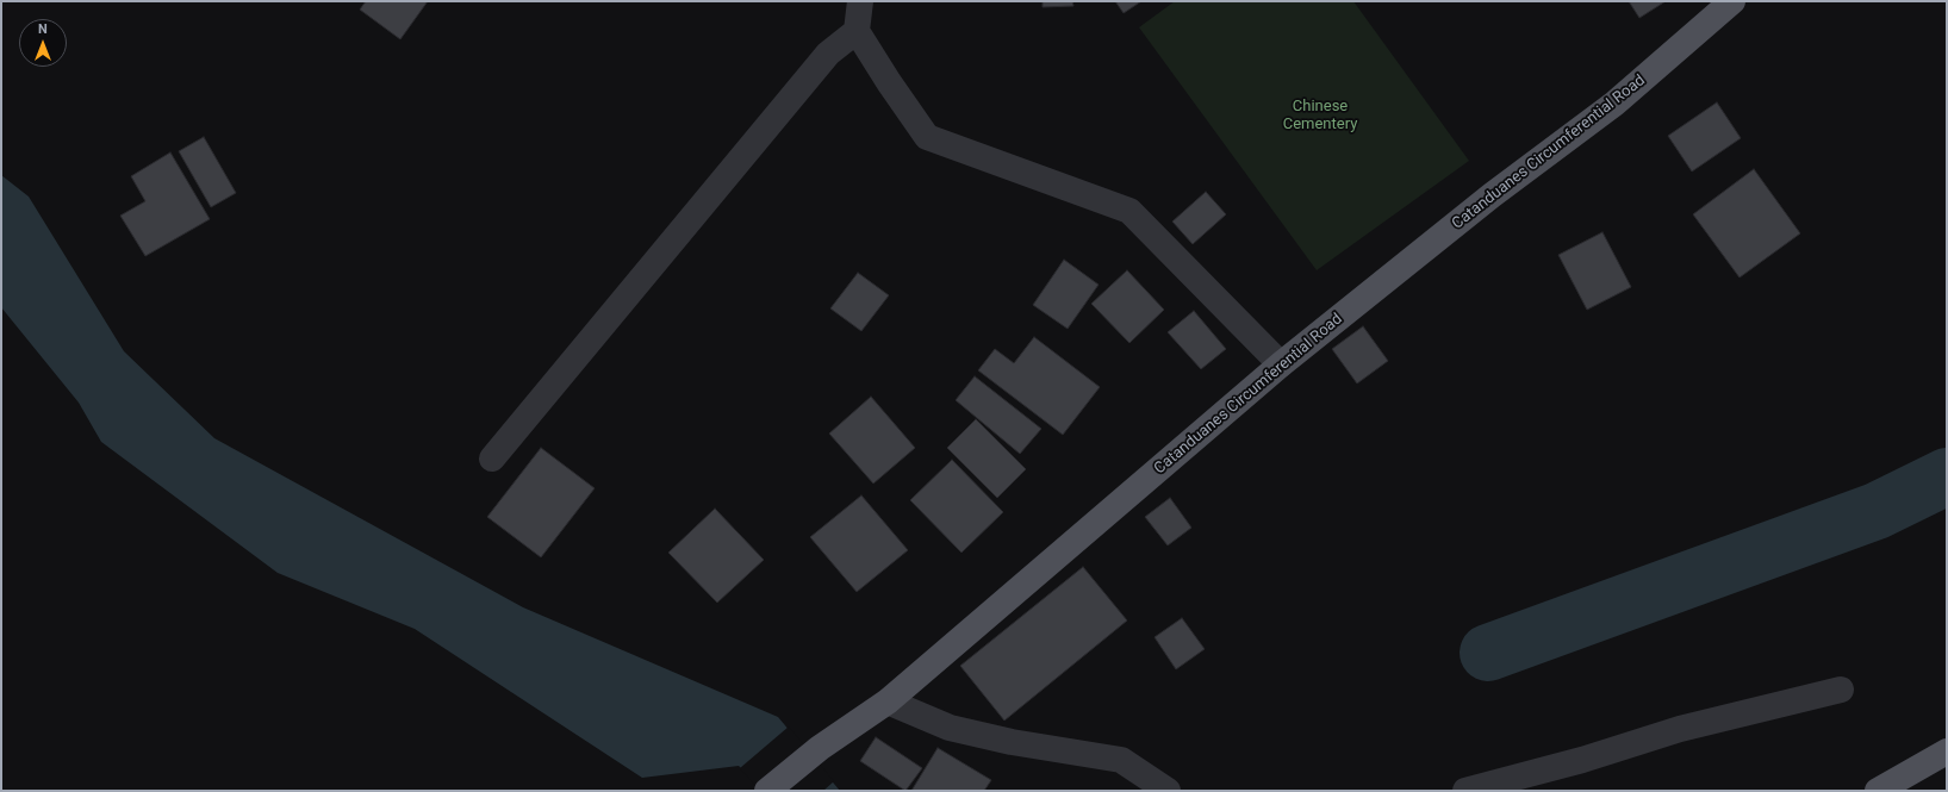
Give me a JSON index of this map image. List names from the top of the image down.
{
  "streets": {
    "main road": ["Catanduanes Circumferential Road"]
  },
  "parks": ["Chinese Cementery"],
  "north": "top"
}
